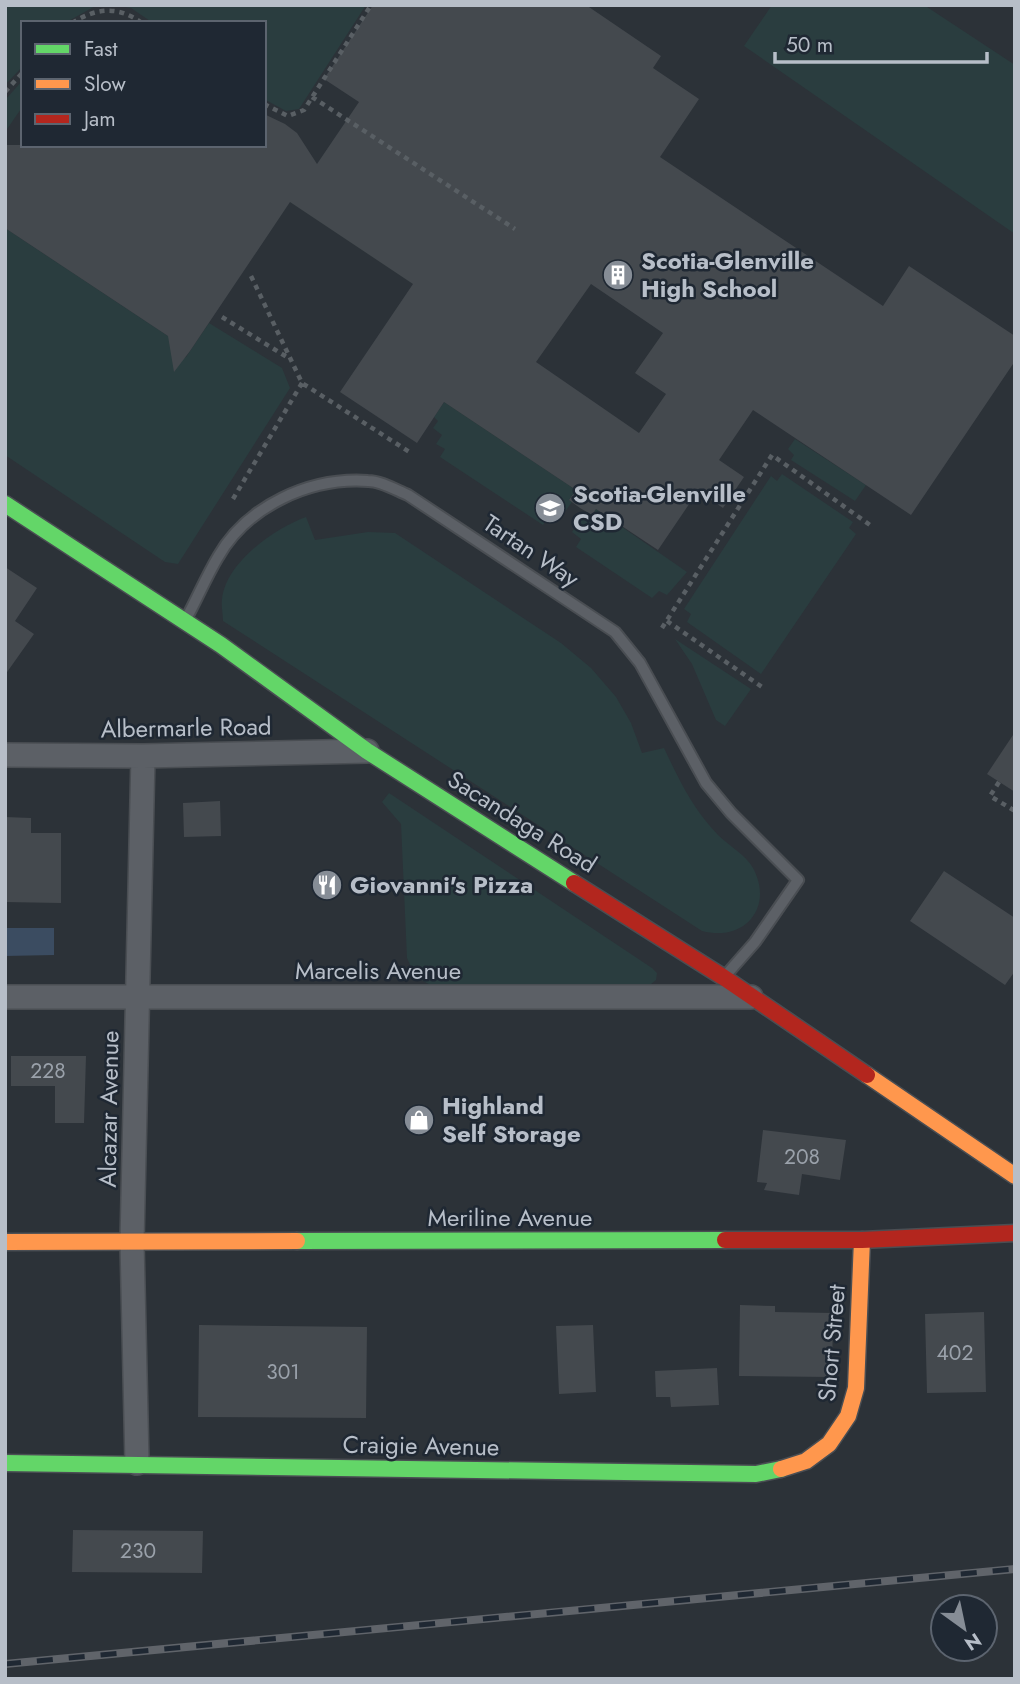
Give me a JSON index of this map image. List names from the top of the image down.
{
  "streets": {
    "street": [
      "Albermarle Road",
      "Sacandaga Road",
      "Marcelis Avenue",
      "Alcazar Avenue",
      "Meriline Avenue",
      "Short Street",
      "Craigie Avenue"
    ],
    "lane": ["Tartan Way"]
  },
  "crossings": [
    ["Tartan Way", "Sacandaga Road"],
    ["Albermarle Road", "Sacandaga Road"],
    ["Albermarle Road", "Alcazar Avenue"],
    ["Sacandaga Road", "Marcelis Avenue"],
    ["Marcelis Avenue", "Alcazar Avenue"],
    ["Alcazar Avenue", "Meriline Avenue"],
    ["Alcazar Avenue", "Craigie Avenue"],
    ["Meriline Avenue", "Short Street"],
    ["Short Street", "Craigie Avenue"]
  ],
  "places": {
    "building": ["Scotia-Glenville High School"],
    "school or university": ["Scotia-Glenville CSD"],
    "restaurant": ["Giovanni's Pizza"],
    "shop": ["Highland Self Storage"]
  },
  "house_numbers": [
    "228",
    "208",
    "402",
    "301",
    "230"
  ],
  "legend": ["Fast", "Slow", "Jam"],
  "scale_bar": "50 m",
  "north": "bottom right"
}
